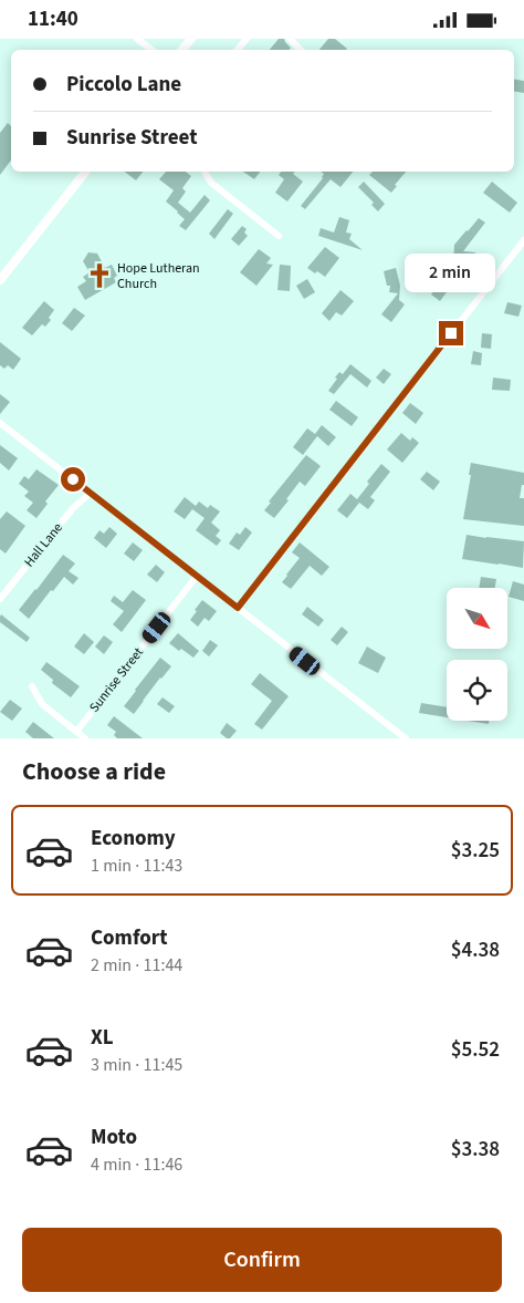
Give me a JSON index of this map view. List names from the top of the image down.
{
  "streets": {
    "street": ["Hall Lane", "Sunrise Street"]
  },
  "places": {
    "church": ["Hope Lutheran Church"]
  },
  "north": "bottom right",
  "page": {
    "status": "11:40",
    "banner": ["Piccolo Lane", "Sunrise Street"],
    "bubble": "2 min",
    "heading": "Choose a ride",
    "list": [
      {
        "name": "Economy",
        "note": "1 min · 11:43",
        "value": "$3.25"
      },
      {
        "name": "Comfort",
        "note": "2 min · 11:44",
        "value": "$4.38"
      },
      {
        "name": "XL",
        "note": "3 min · 11:45",
        "value": "$5.52"
      },
      {
        "name": "Moto",
        "note": "4 min · 11:46",
        "value": "$3.38"
      }
    ],
    "buttons": "Confirm"
  }
}
